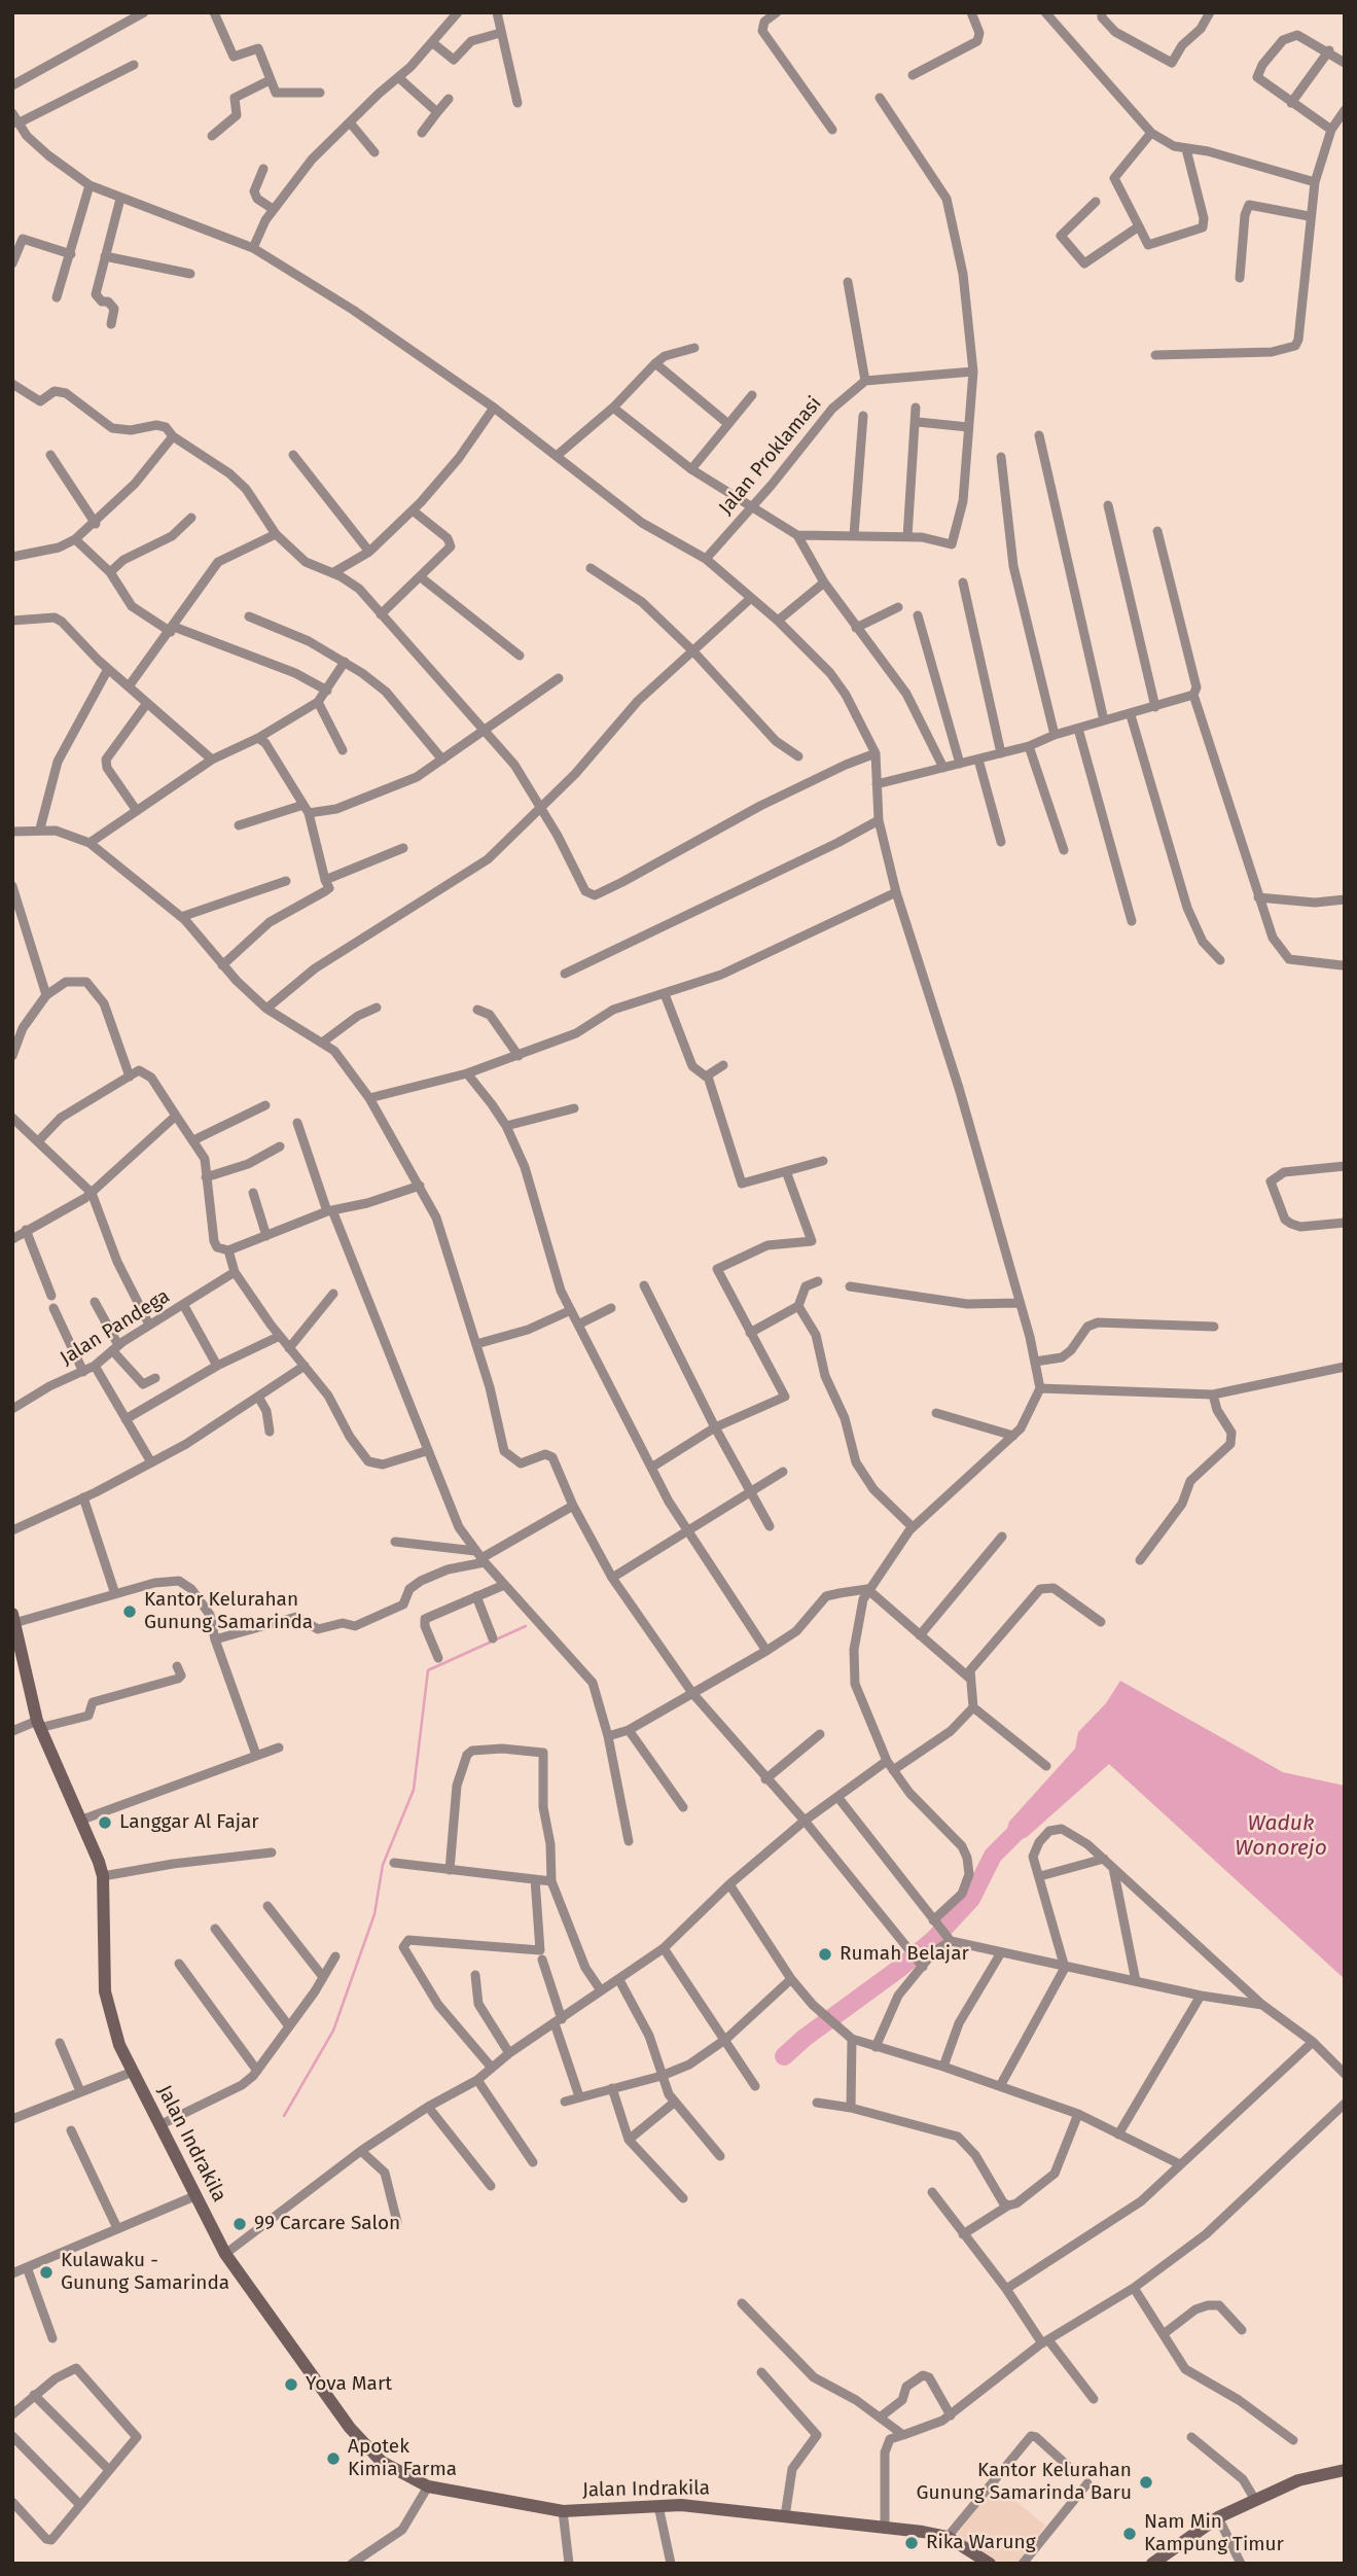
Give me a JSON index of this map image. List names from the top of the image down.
{
  "streets": {
    "street": ["Jalan Proklamasi", "Jalan Pandega", "Jalan Indrakila"]
  },
  "water": ["Waduk Wonorejo"],
  "places": [
    "Kantor Kelurahan Gunung Samarinda",
    "Langgar Al Fajar",
    "Rumah Belajar",
    "99 Carcare Salon",
    "Kulawaku - Gunung Samarinda",
    "Yova Mart",
    "Apotek Kimia Farma",
    "Kantor Kelurahan Gunung Samarinda Baru",
    "Nam Min Kampung Timur",
    "Rika Warung"
  ]
}
